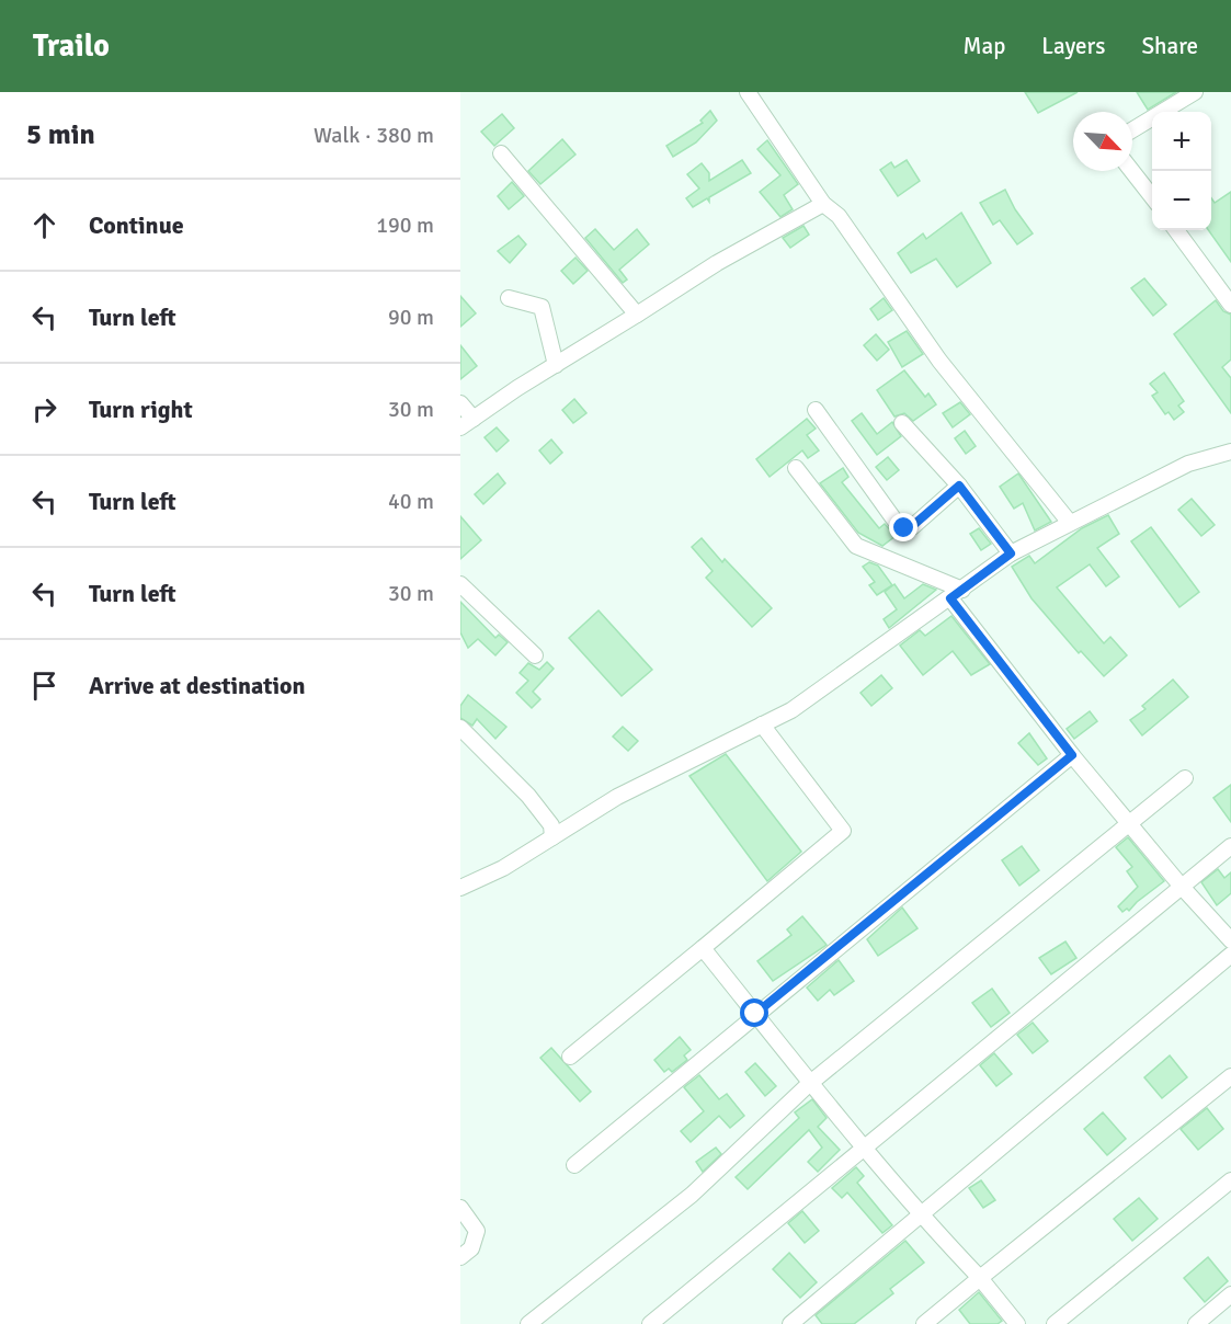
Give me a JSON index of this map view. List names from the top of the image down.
{
  "north": "bottom right",
  "page": {
    "header": "Trailo",
    "nav": ["Map", "Layers", "Share"],
    "heading": ["5 min", "Walk · 380 m"],
    "map_buttons": ["+", "−"],
    "list": [
      ["Continue", "190 m"],
      ["Turn left", "90 m"],
      ["Turn right", "30 m"],
      ["Turn left", "40 m"],
      ["Turn left", "30 m"],
      "Arrive at destination"
    ]
  }
}
